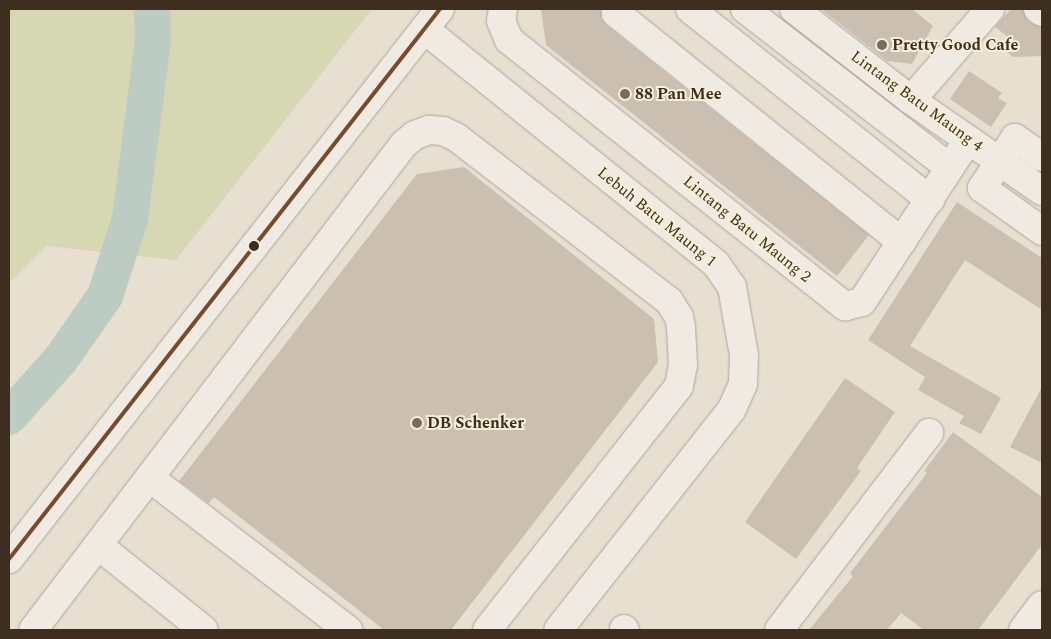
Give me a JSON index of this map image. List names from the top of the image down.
{
  "streets": {
    "street": ["Lintang Batu Maung 4", "Lebuh Batu Maung 1", "Lintang Batu Maung 2"]
  },
  "crossings": [
    ["Lintang Batu Maung 4", "Lintang Batu Maung 2"]
  ],
  "places": ["Pretty Good Cafe", "88 Pan Mee", "DB Schenker"]
}
